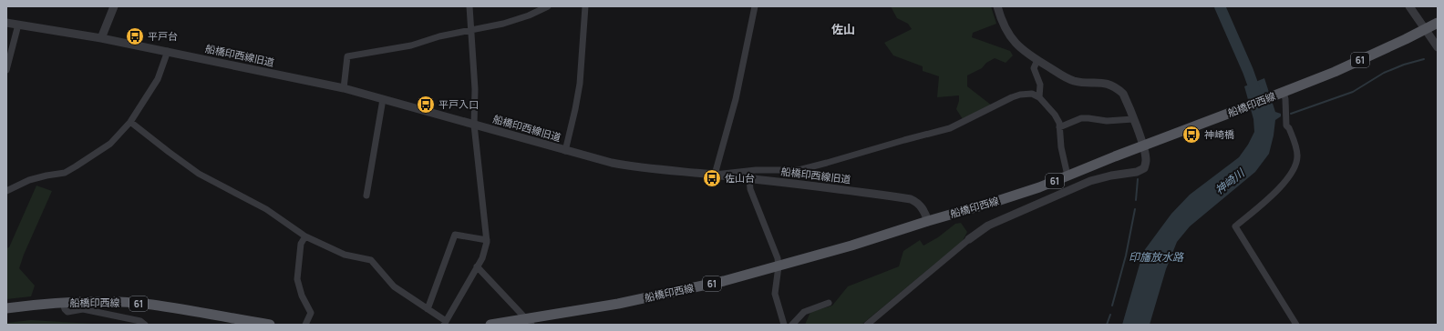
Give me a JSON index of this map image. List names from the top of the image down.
{
  "streets": {
    "main road": ["61", "船橋印西線"],
    "street": ["船橋印西線旧道"]
  },
  "crossings": [
    ["船橋印西線旧道", "船橋印西線"]
  ],
  "districts": ["佐山"],
  "water": ["神崎川", "印旛放水路"],
  "places": {
    "bus stop": [
      "平戸台",
      "平戸入口",
      "神崎橋",
      "佐山台"
    ]
  }
}
